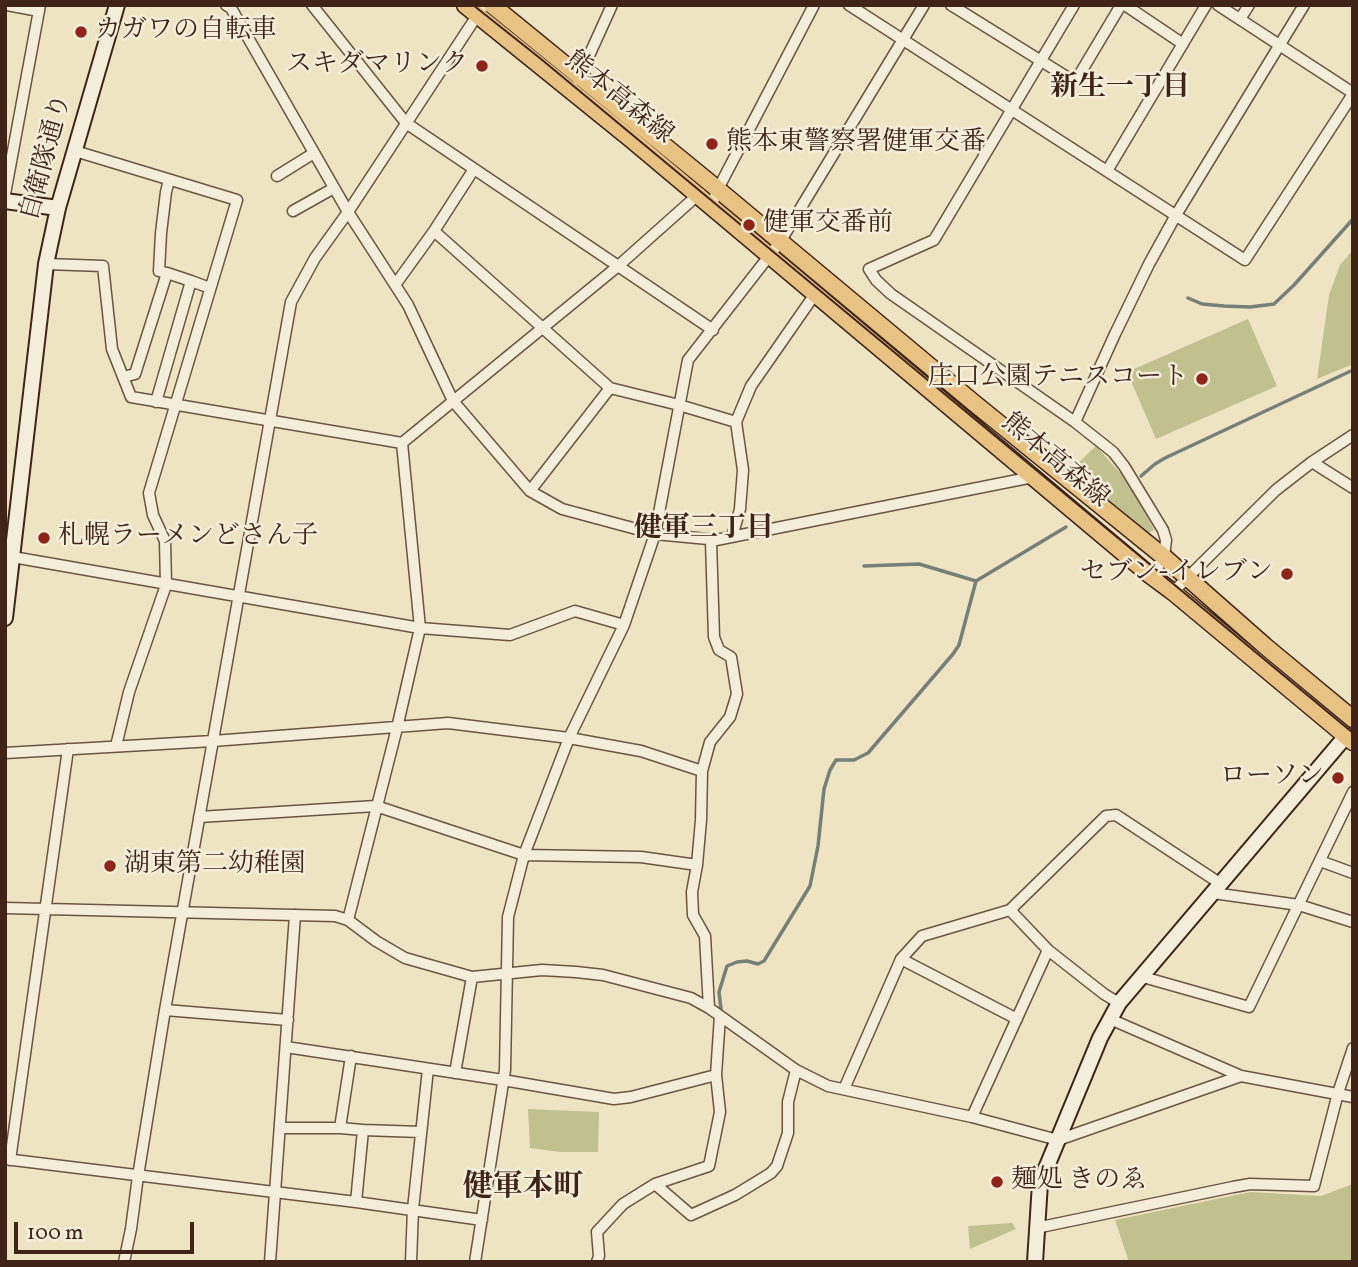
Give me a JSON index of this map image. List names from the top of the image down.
{
  "streets": {
    "main road": ["熊本高森線"],
    "street": ["自衛隊通り"]
  },
  "districts": ["新生一丁目", "健軍三丁目", "健軍本町"],
  "places": [
    "カガワの自転車",
    "スキダマリンク",
    "熊本東警察署健軍交番",
    "健軍交番前",
    "庄口公園テニスコート",
    "札幌ラーメンどさん子",
    "セブン-イレブン",
    "ローソン",
    "湖東第二幼稚園",
    "麺処 きのゑ"
  ],
  "scale_bar": "100 m"
}
